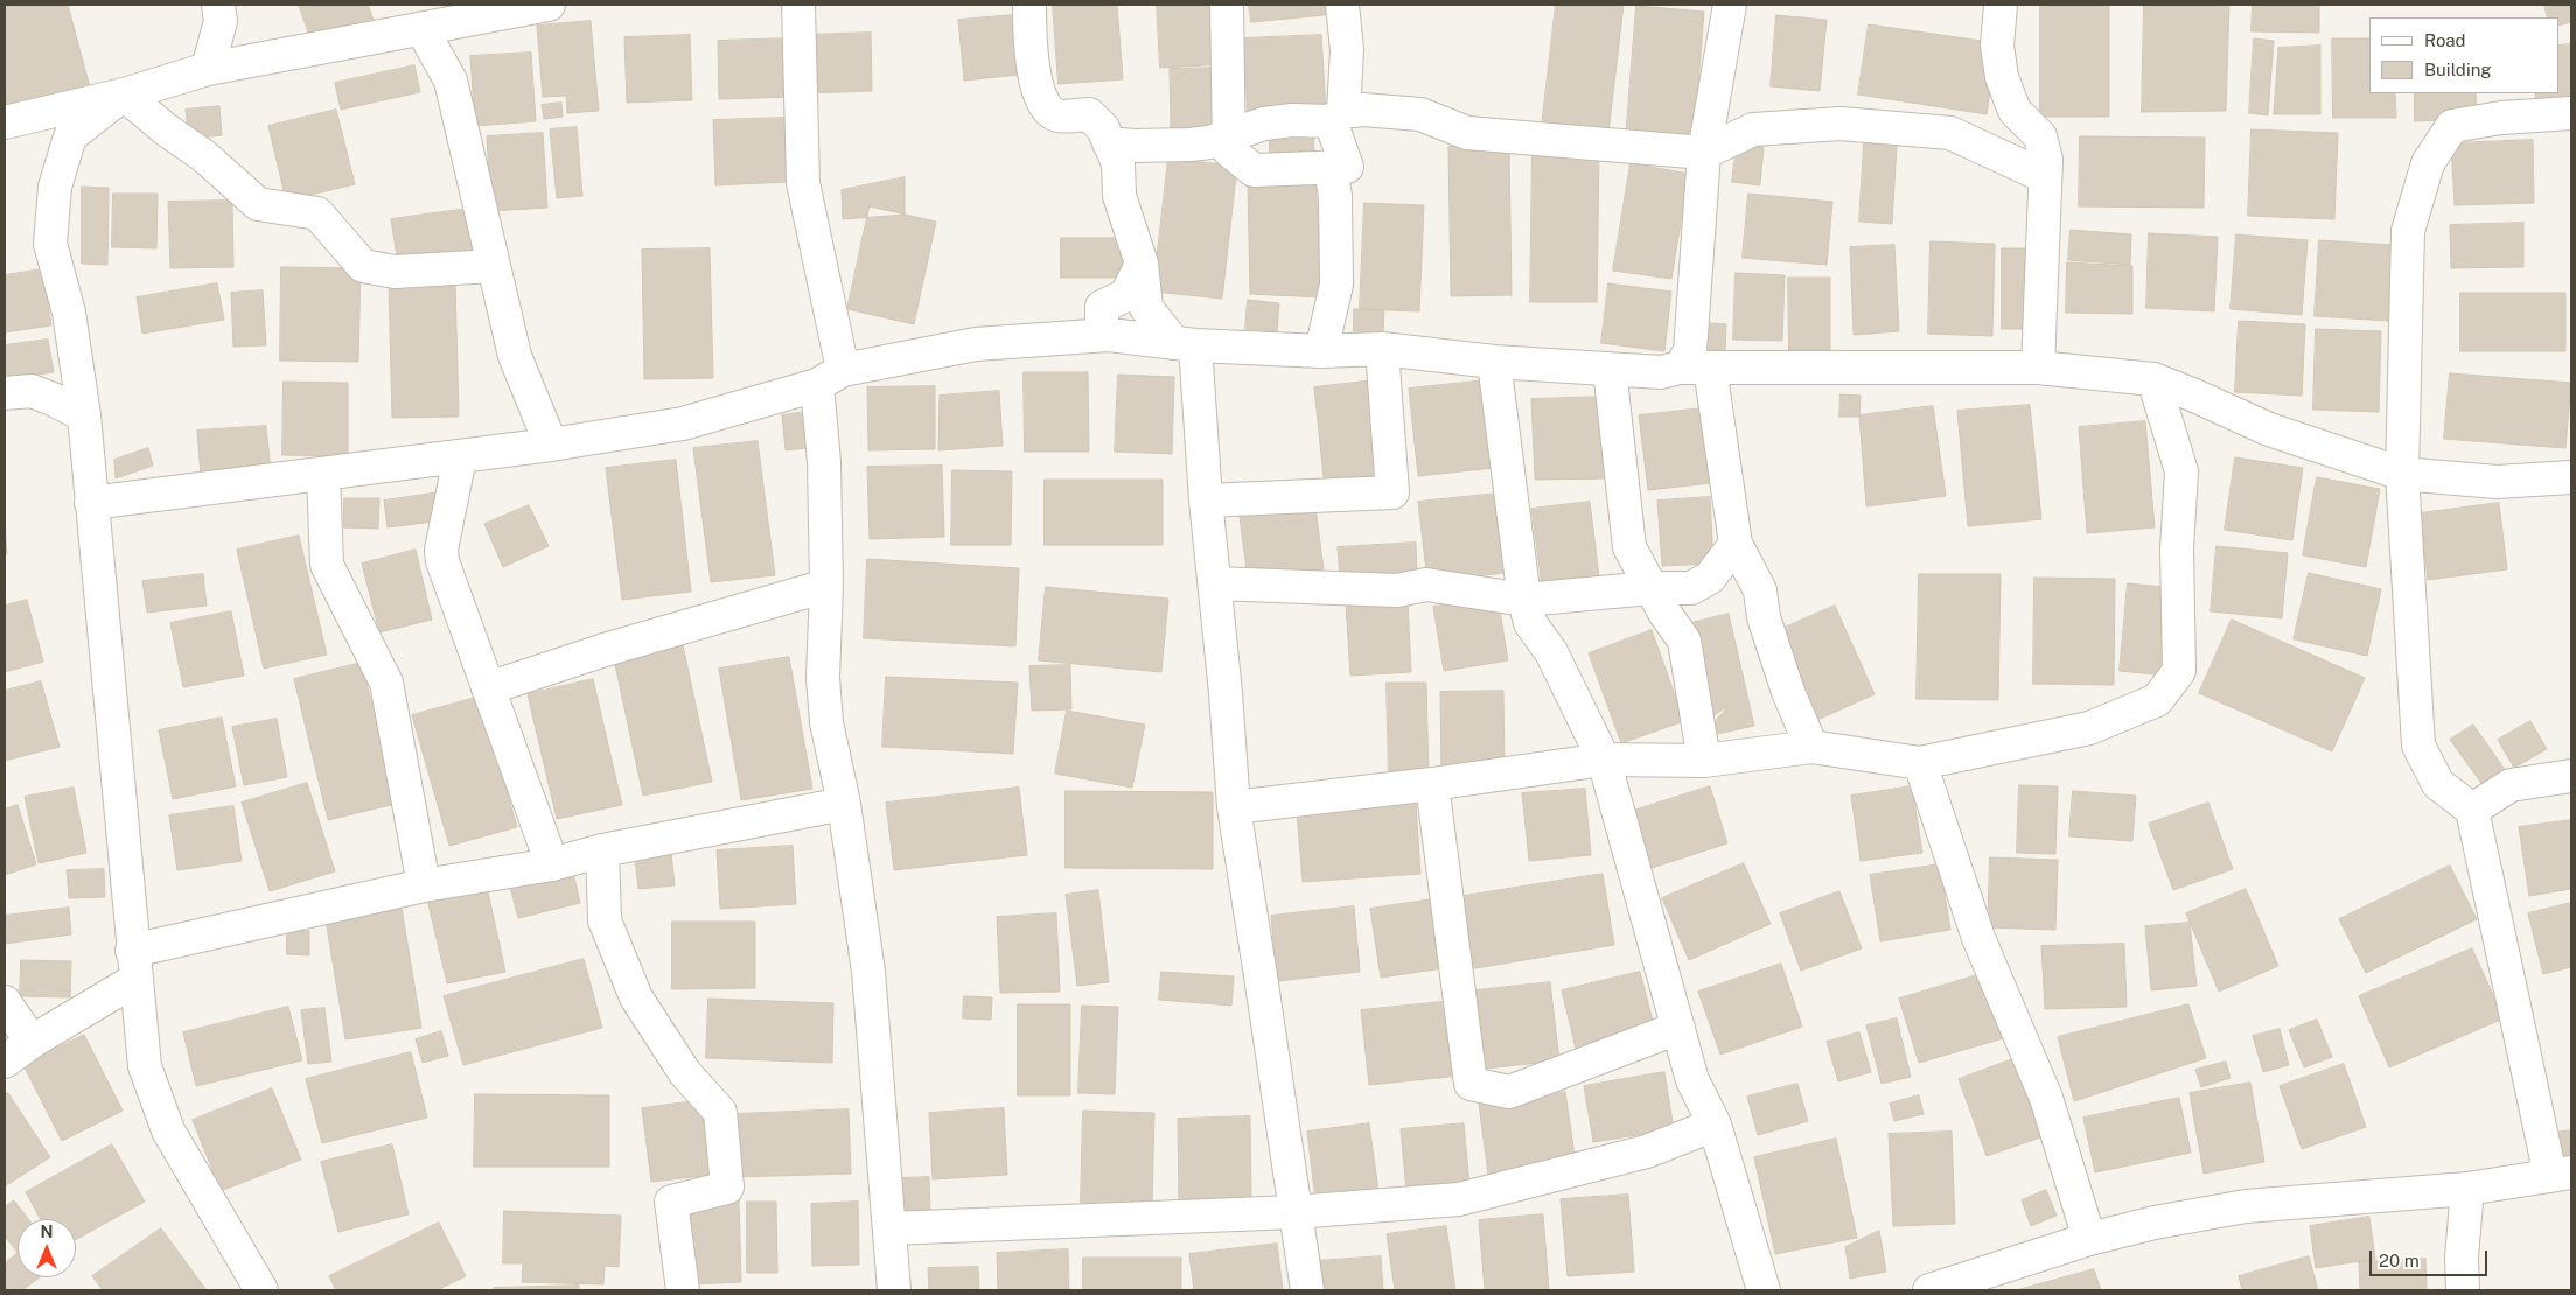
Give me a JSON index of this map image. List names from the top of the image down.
{
  "legend": ["Road", "Building"],
  "scale_bar": "20 m",
  "north": "top"
}
